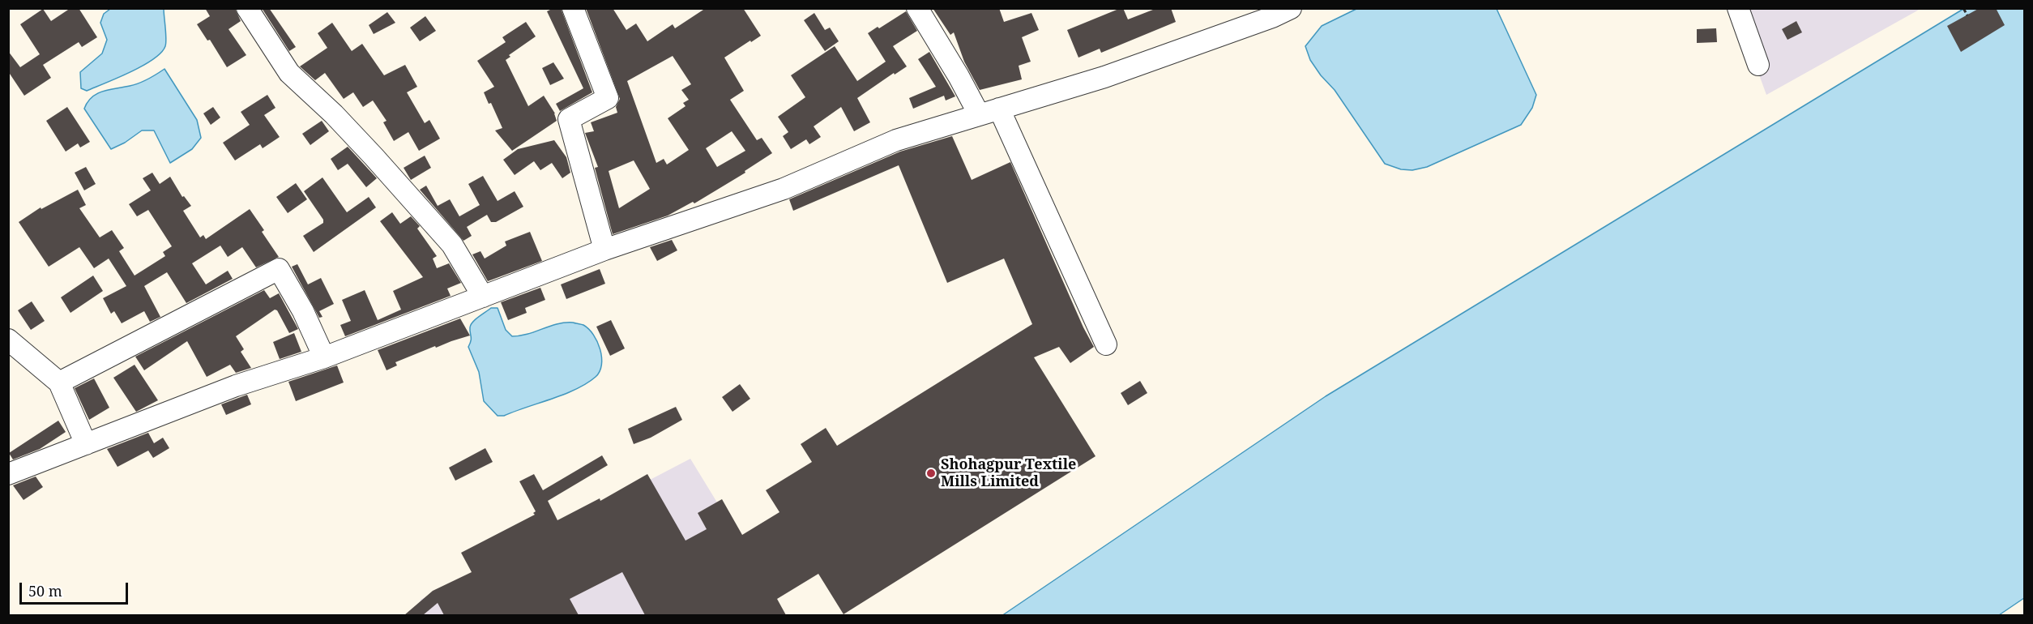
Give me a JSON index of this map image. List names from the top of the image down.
{
  "places": ["Shohagpur Textile Mills Limited"],
  "scale_bar": "50 m"
}
